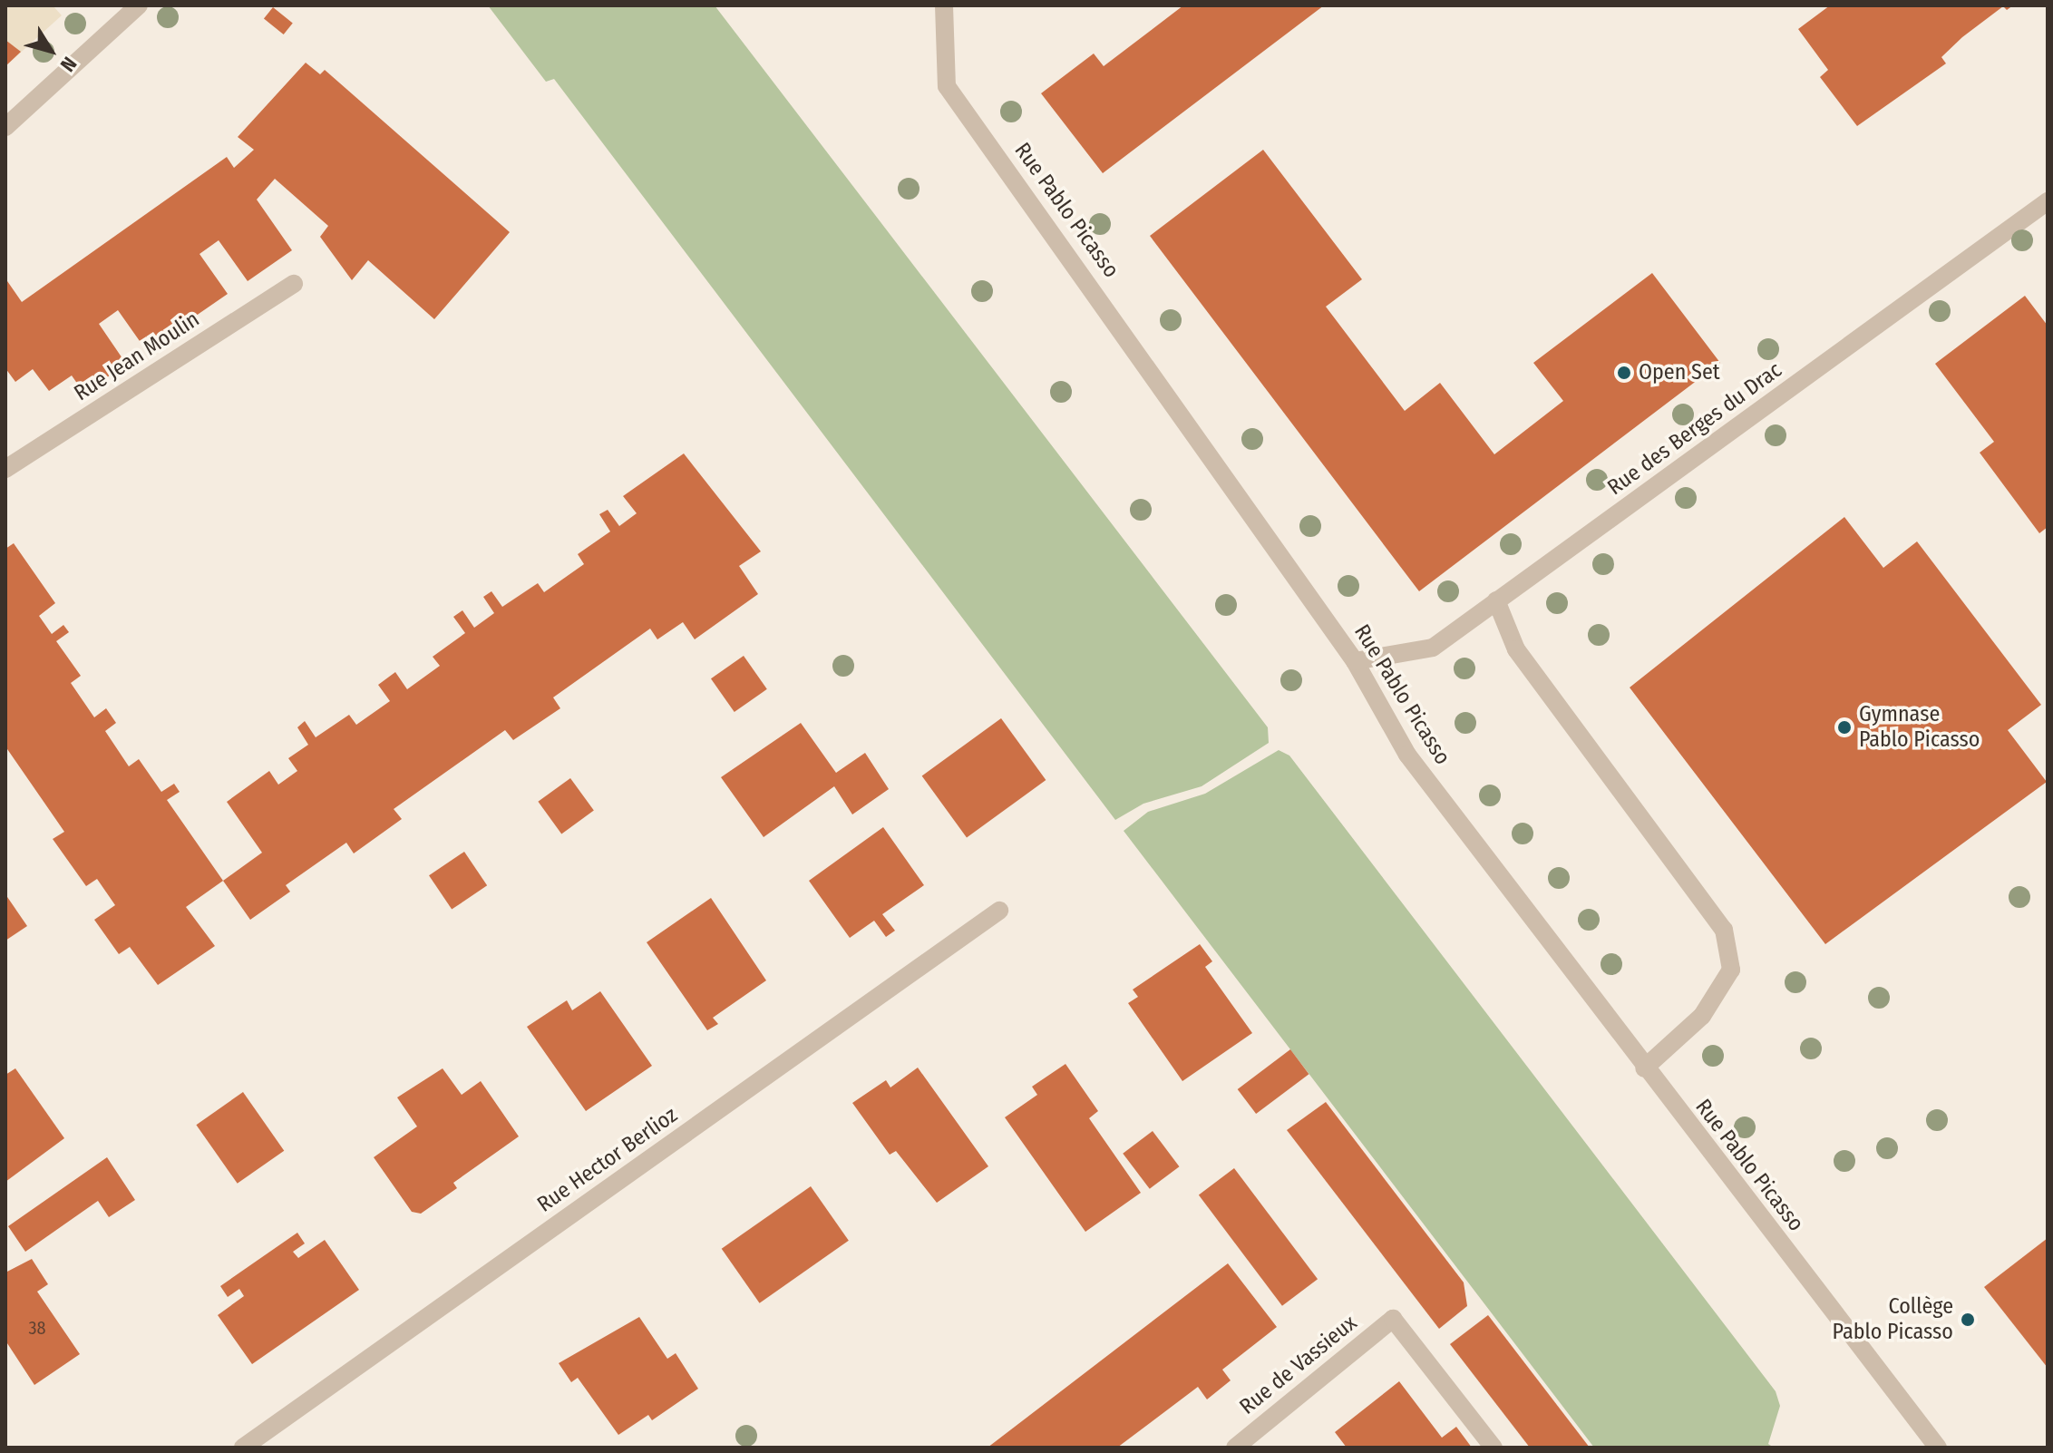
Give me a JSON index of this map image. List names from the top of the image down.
{
  "streets": {
    "street": [
      "Rue Pablo Picasso",
      "Rue Jean Moulin",
      "Rue des Berges du Drac",
      "Rue Hector Berlioz",
      "Rue de Vassieux"
    ]
  },
  "crossings": [
    ["Rue Pablo Picasso", "Rue des Berges du Drac"]
  ],
  "places": ["Open Set", "Gymnase Pablo Picasso", "Collège Pablo Picasso"],
  "house_numbers": ["38"],
  "north": "bottom right"
}
